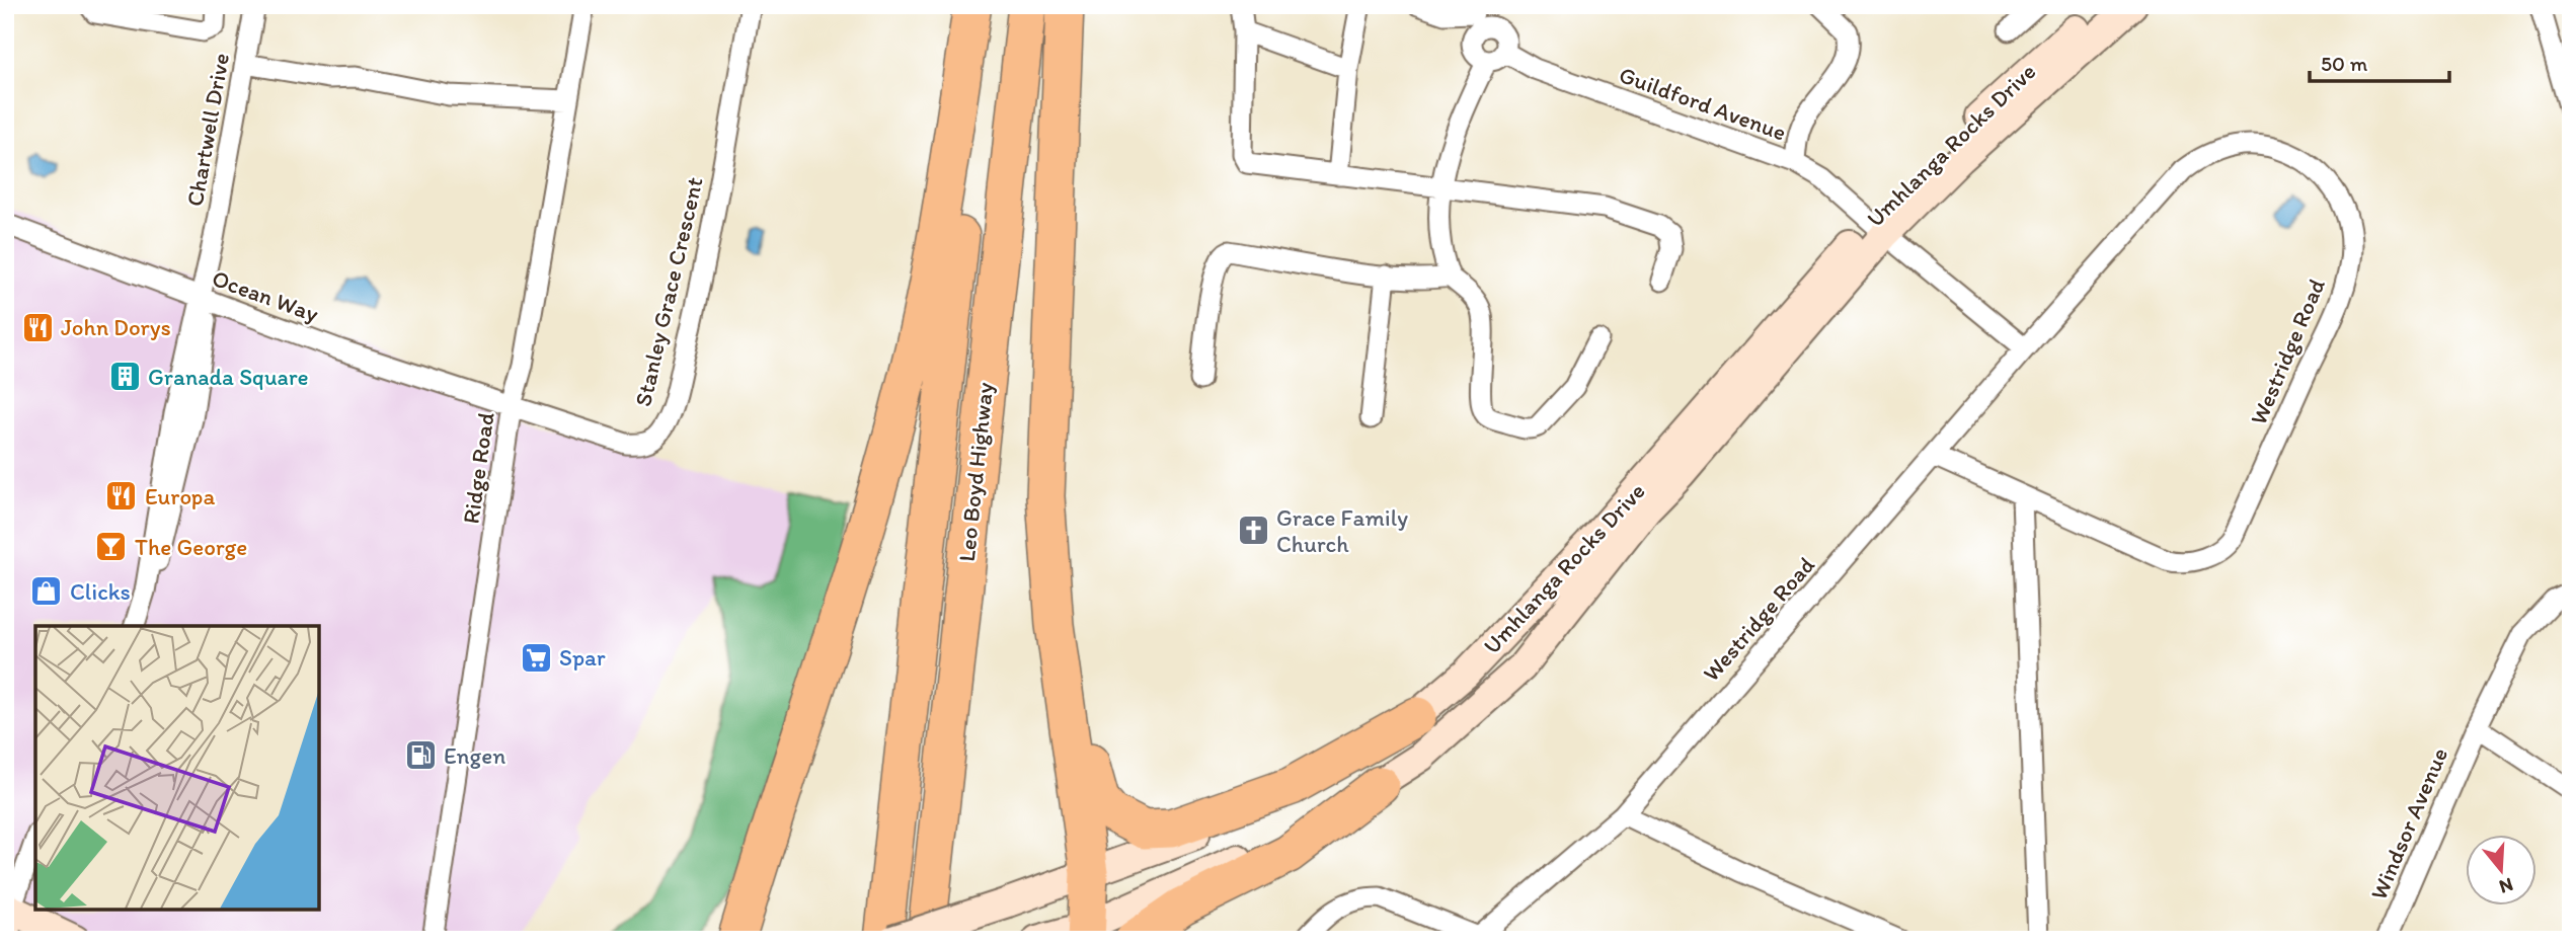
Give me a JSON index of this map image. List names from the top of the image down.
{
  "streets": {
    "highway": ["Leo Boyd Highway"],
    "main road": ["Umhlanga Rocks Drive"],
    "street": [
      "Guildford Avenue",
      "Chartwell Drive",
      "Stanley Grace Crescent",
      "Ocean Way",
      "Westridge Road",
      "Ridge Road",
      "Windsor Avenue"
    ]
  },
  "crossings": [
    ["Guildford Avenue", "Umhlanga Rocks Drive"],
    ["Chartwell Drive", "Ocean Way"],
    ["Stanley Grace Crescent", "Ocean Way"],
    ["Stanley Grace Crescent", "Ridge Road"],
    ["Ocean Way", "Ridge Road"]
  ],
  "places": {
    "restaurant": ["John Dorys", "Europa"],
    "building": ["Granada Square"],
    "church": ["Grace Family Church"],
    "bar": ["The George"],
    "shop": ["Clicks"],
    "supermarket": ["Spar"],
    "fuel station": ["Engen"]
  },
  "scale_bar": "50 m",
  "north": "bottom"
}
